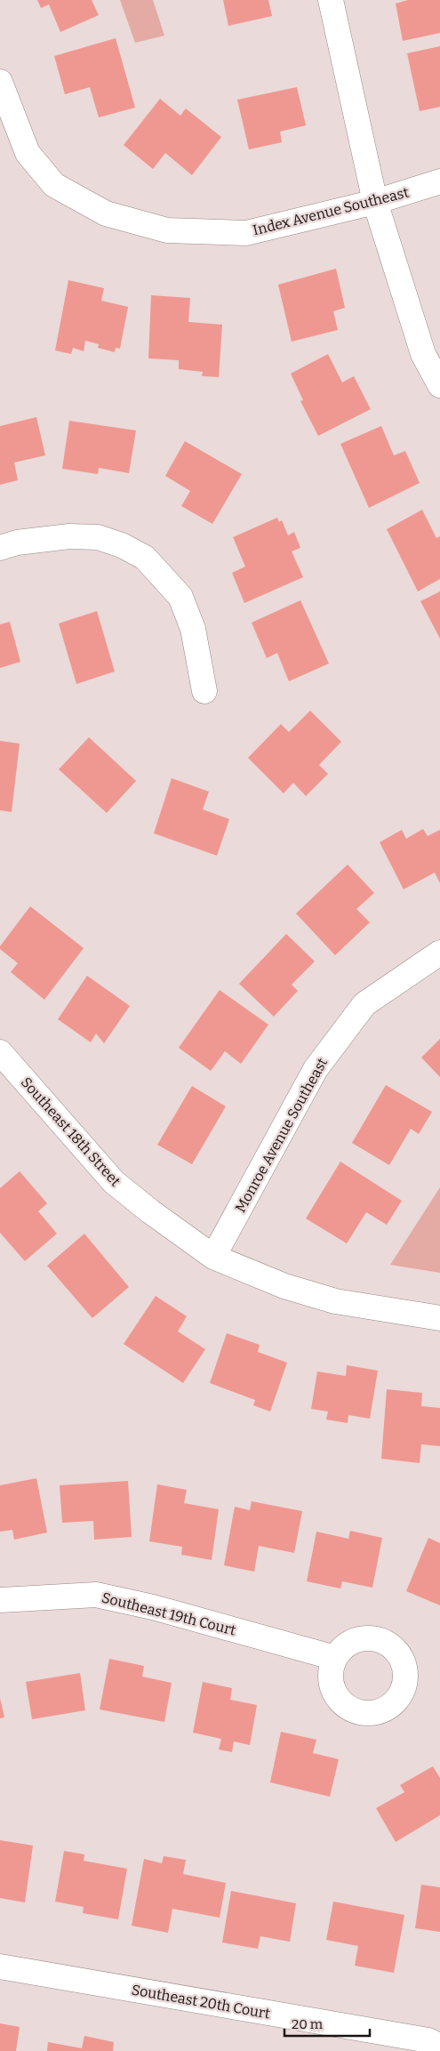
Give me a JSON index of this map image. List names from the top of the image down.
{
  "streets": {
    "street": [
      "Index Avenue Southeast",
      "Southeast 18th Street",
      "Monroe Avenue Southeast",
      "Southeast 19th Court",
      "Southeast 20th Court"
    ]
  },
  "crossings": [
    ["Southeast 18th Street", "Monroe Avenue Southeast"]
  ],
  "scale_bar": "20 m"
}
